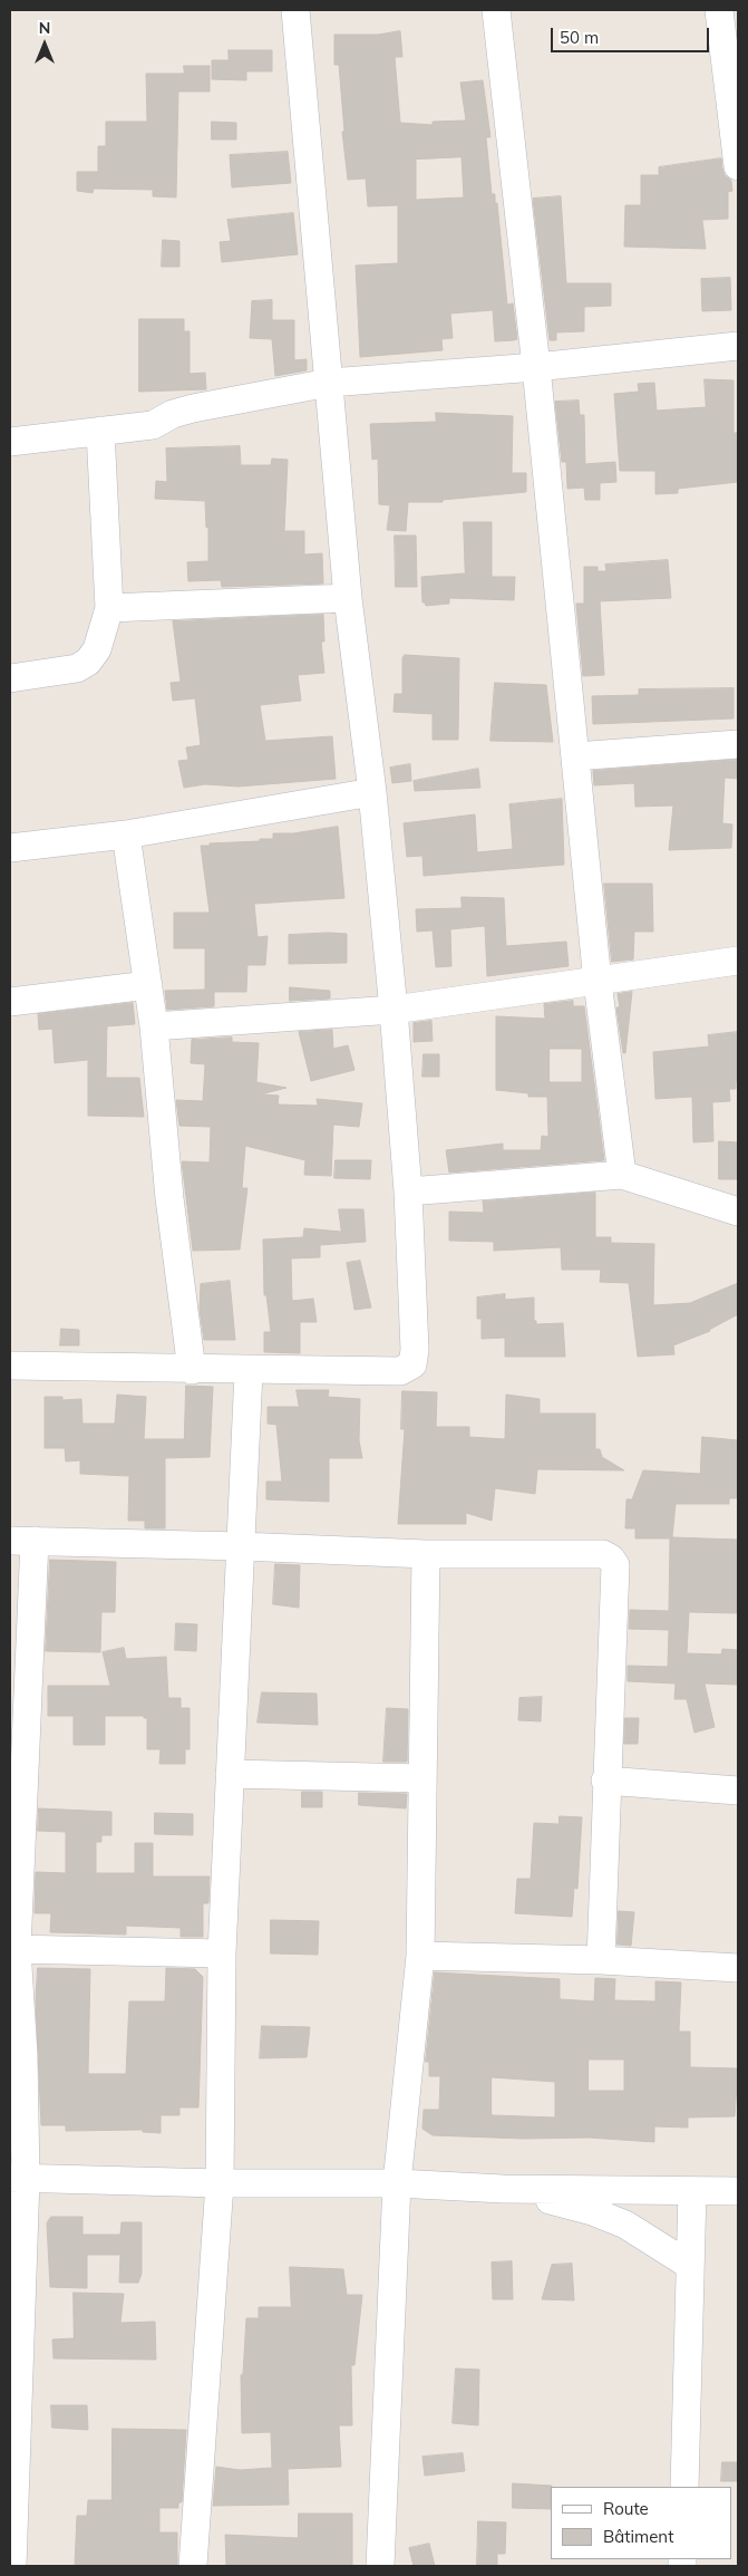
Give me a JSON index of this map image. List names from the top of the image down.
{
  "legend": ["Route", "Bâtiment"],
  "scale_bar": "50 m",
  "north": "top"
}
